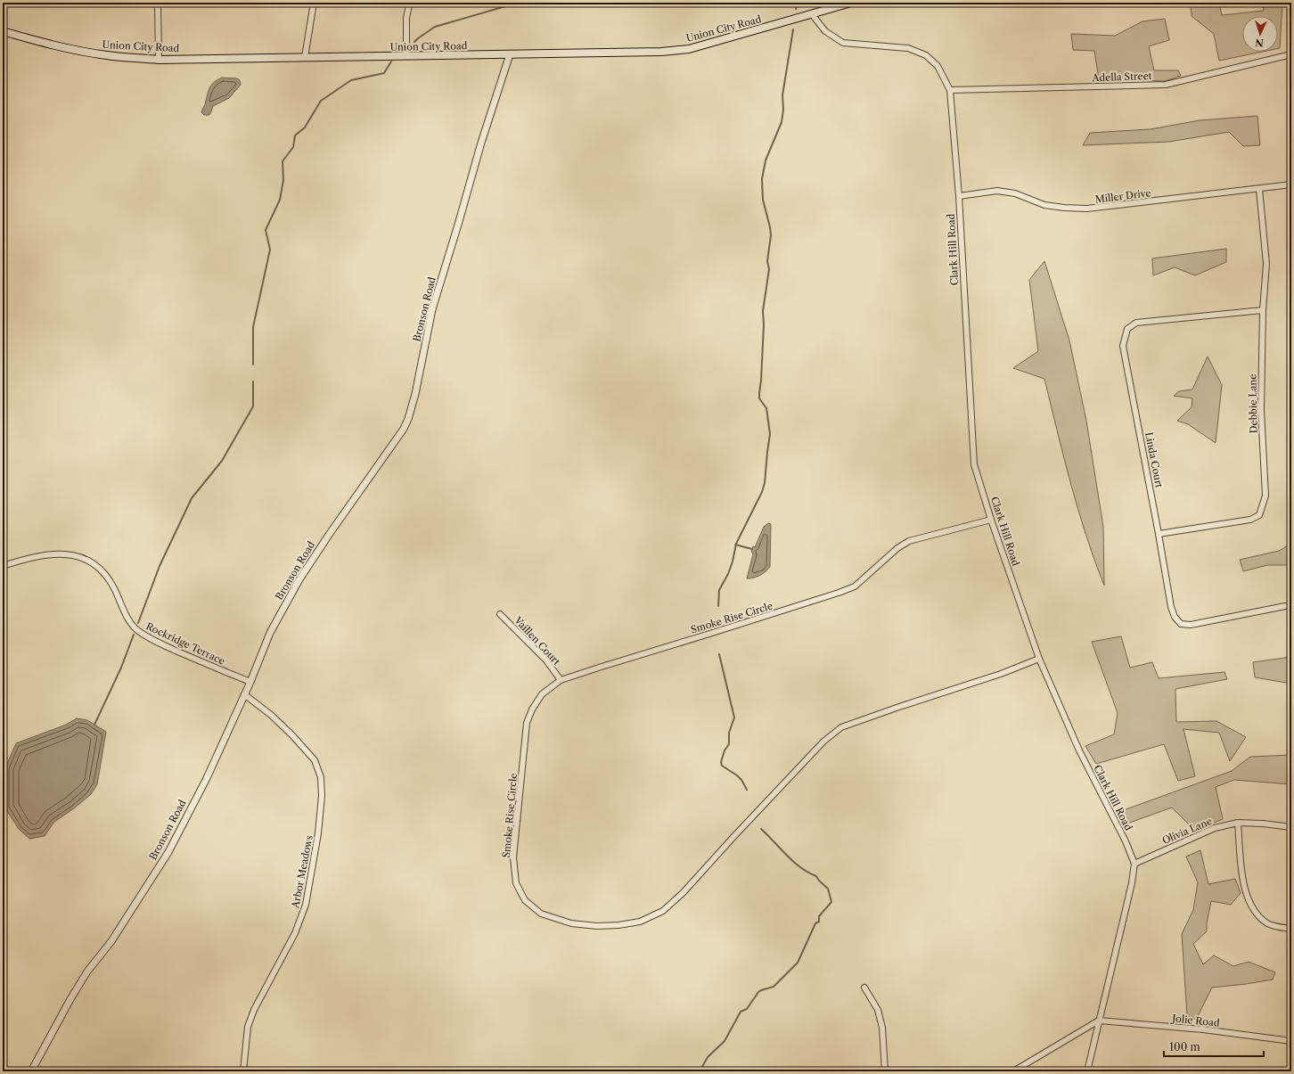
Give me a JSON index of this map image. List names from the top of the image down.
{
  "streets": {
    "main road": ["Union City Road"],
    "street": [
      "Adella Street",
      "Miller Drive",
      "Clark Hill Road",
      "Bronson Road",
      "Debbie Lane",
      "Linda Court",
      "Smoke Rise Circle",
      "Vaillen Court",
      "Rockridge Terrace",
      "Olivia Lane",
      "Arbor Meadows",
      "Jolie Road"
    ]
  },
  "crossings": [
    ["Union City Road", "Clark Hill Road"],
    ["Union City Road", "Bronson Road"],
    ["Adella Street", "Clark Hill Road"],
    ["Miller Drive", "Clark Hill Road"],
    ["Miller Drive", "Debbie Lane"],
    ["Clark Hill Road", "Smoke Rise Circle"],
    ["Clark Hill Road", "Olivia Lane"],
    ["Clark Hill Road", "Jolie Road"],
    ["Bronson Road", "Rockridge Terrace"],
    ["Bronson Road", "Arbor Meadows"],
    ["Debbie Lane", "Linda Court"],
    ["Smoke Rise Circle", "Vaillen Court"]
  ],
  "scale_bar": "100 m",
  "north": "bottom"
}
